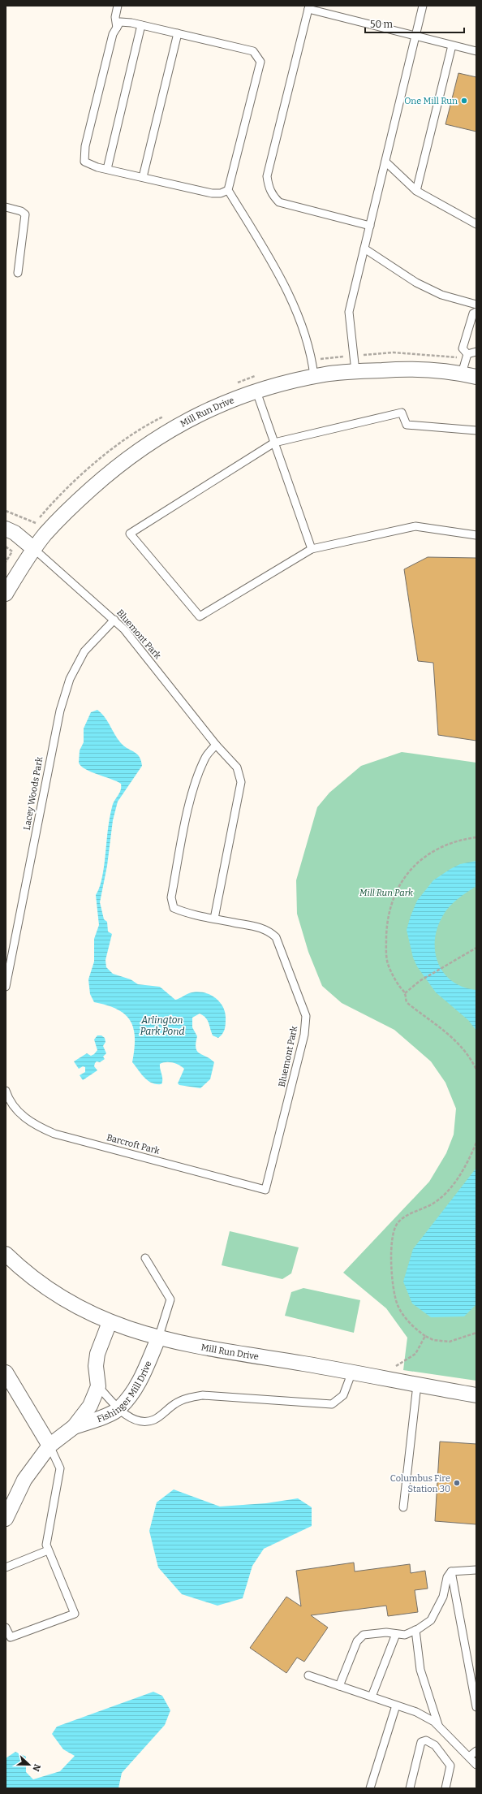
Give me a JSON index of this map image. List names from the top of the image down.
{
  "streets": {
    "street": ["Mill Run Drive", "Fishinger Mill Drive"],
    "lane": ["Bluemont Park", "Lacey Woods Park", "Barcroft Park"]
  },
  "crossings": [
    ["Mill Run Drive", "Bluemont Park"],
    ["Mill Run Drive", "Fishinger Mill Drive"],
    ["Bluemont Park", "Lacey Woods Park"],
    ["Bluemont Park", "Barcroft Park"]
  ],
  "water": ["Arlington Park Pond"],
  "parks": ["Mill Run Park"],
  "places": ["One Mill Run", "Columbus Fire Station 30"],
  "scale_bar": "50 m",
  "north": "right"
}
